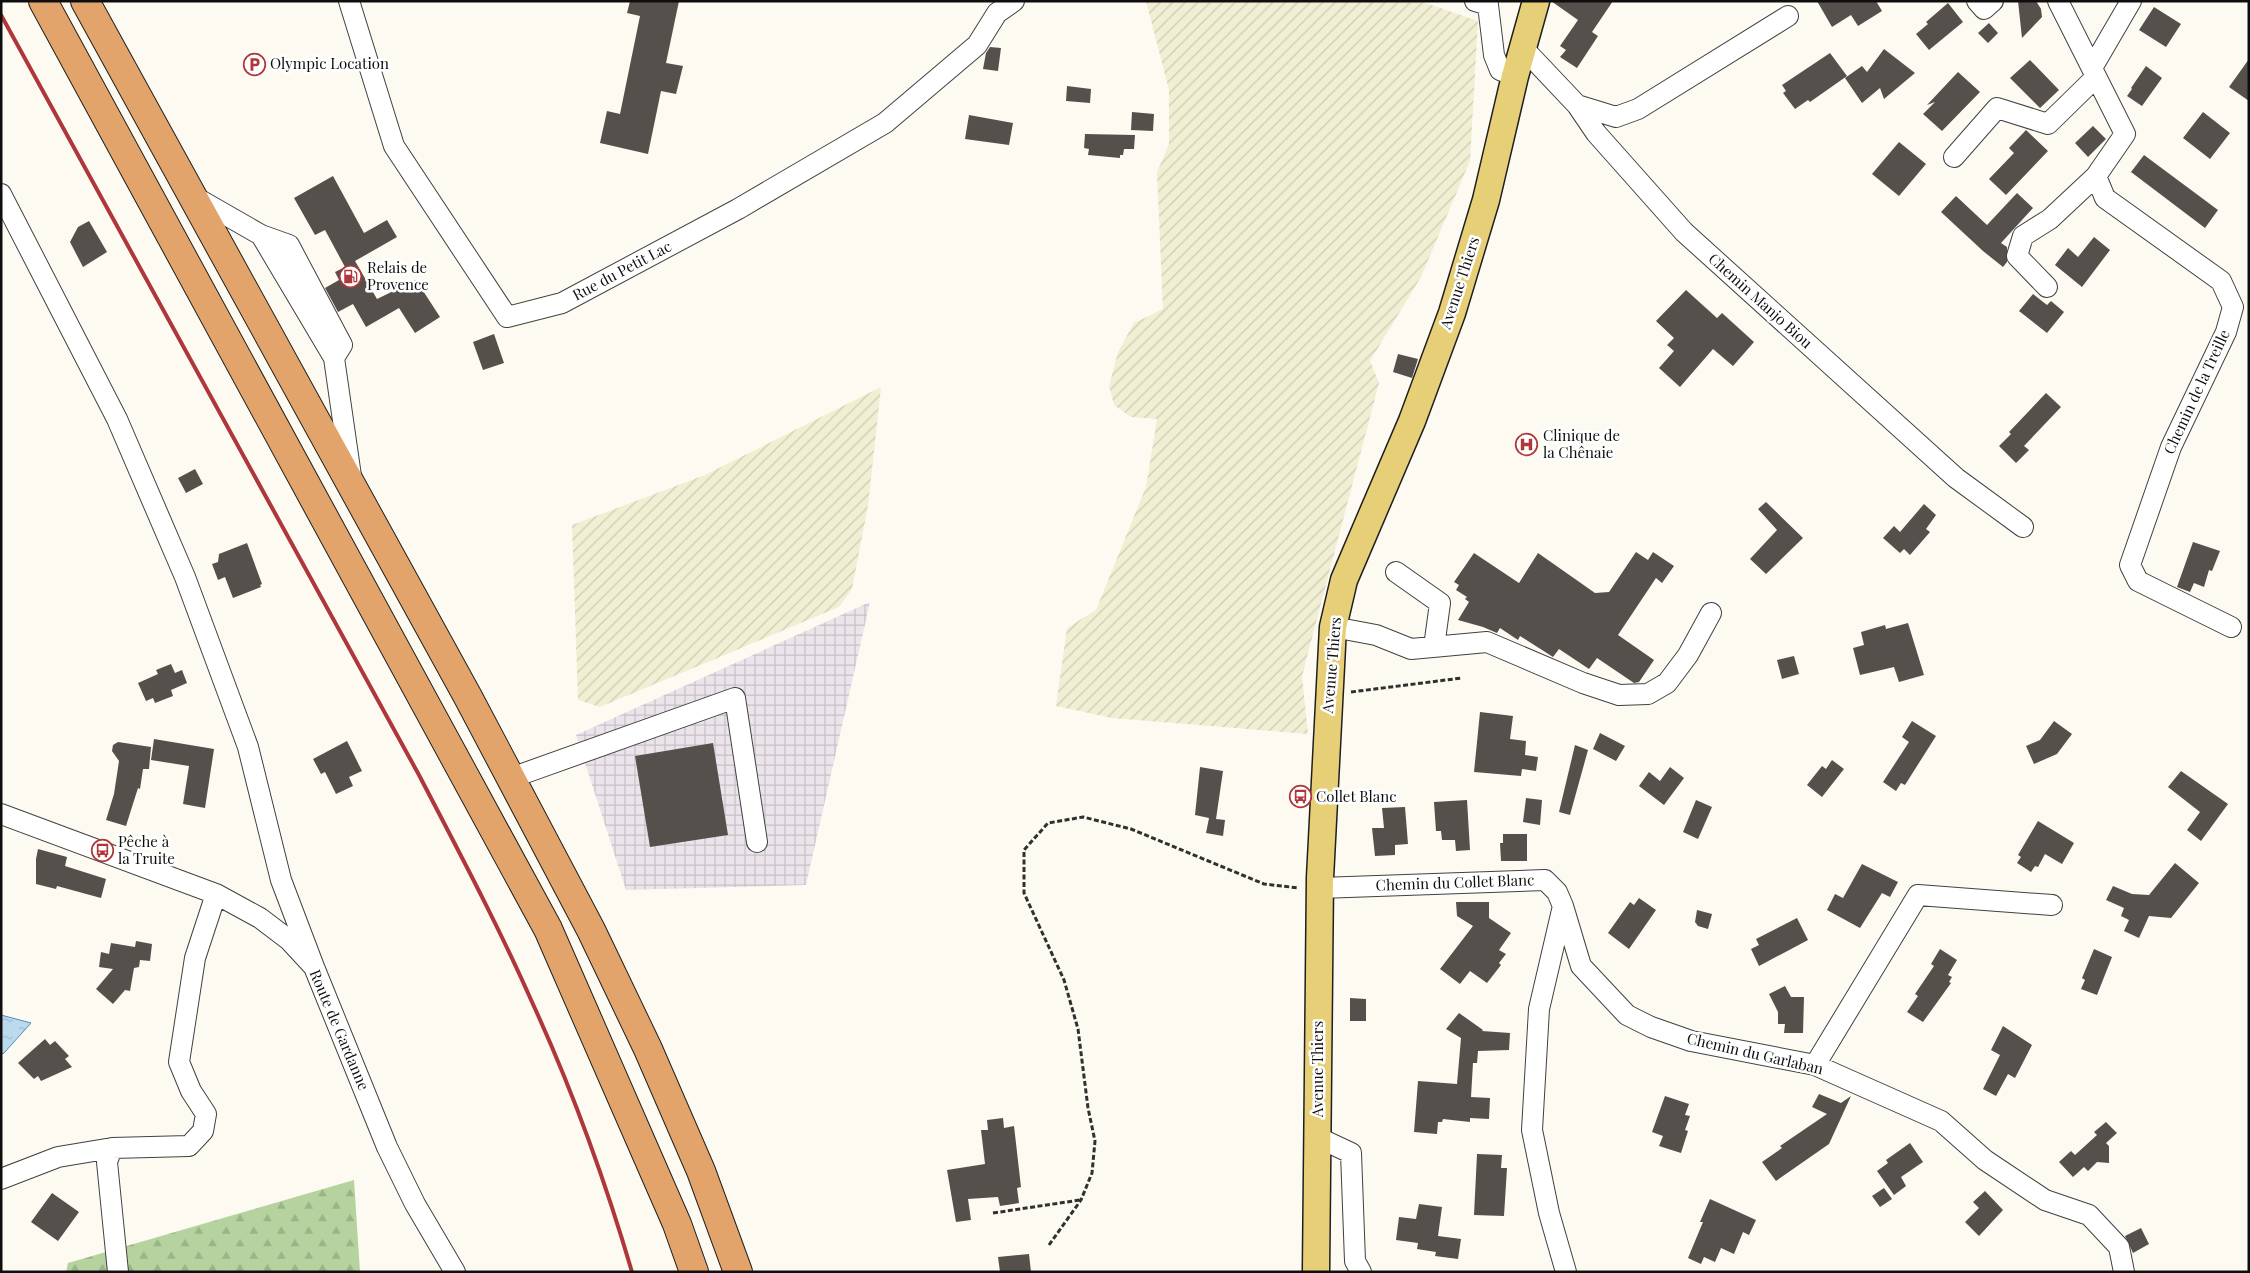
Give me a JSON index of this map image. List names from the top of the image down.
{
  "streets": {
    "main road": ["Avenue Thiers"],
    "street": [
      "Rue du Petit Lac",
      "Chemin Manjo Biou",
      "Chemin de la Treille",
      "Chemin du Collet Blanc",
      "Route de Gardanne",
      "Chemin du Garlaban"
    ]
  },
  "crossings": [
    ["Avenue Thiers", "Chemin Manjo Biou"],
    ["Avenue Thiers", "Chemin du Collet Blanc"],
    ["Chemin du Collet Blanc", "Chemin du Garlaban"]
  ],
  "places": {
    "parking": ["Olympic Location"],
    "fuel station": ["Relais de Provence"],
    "hospital": ["Clinique de la Chênaie"],
    "bus stop": ["Collet Blanc", "Pêche à la Truite"]
  }
}
